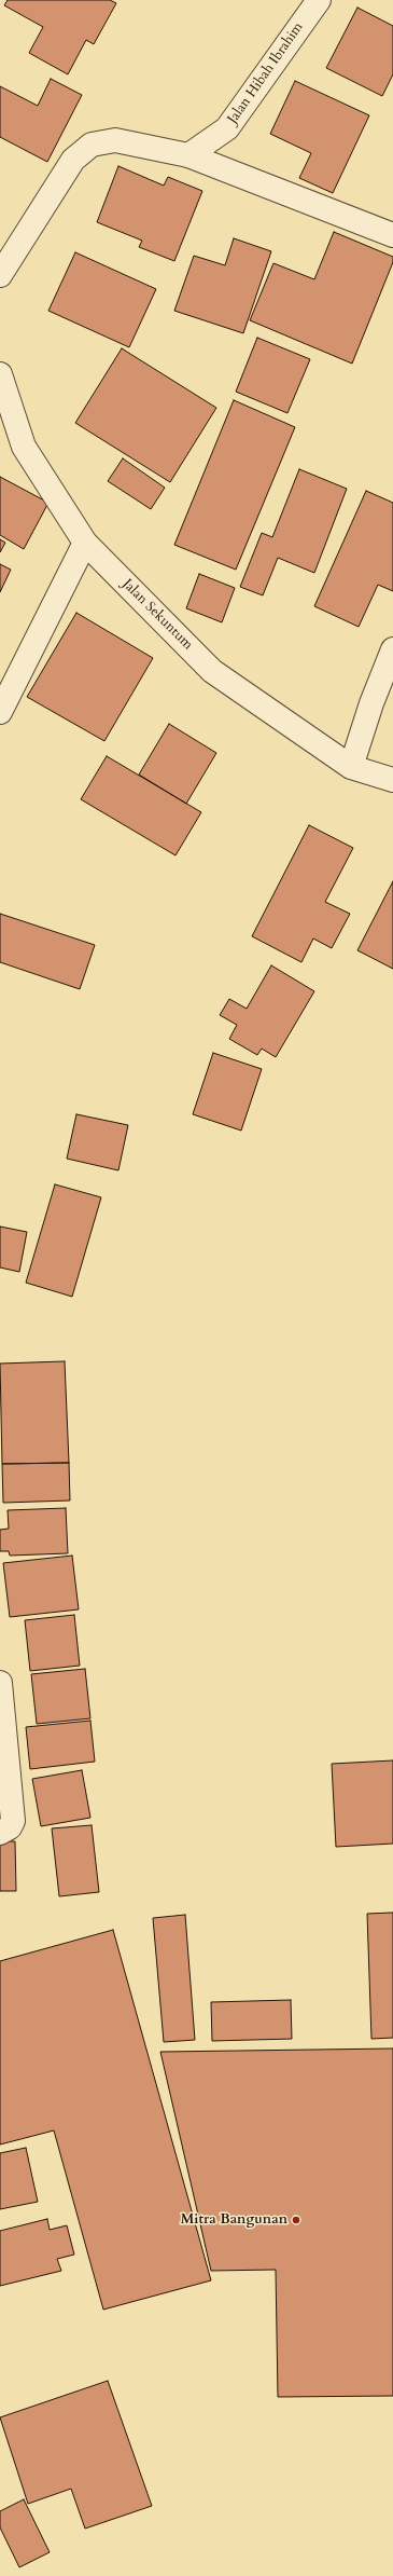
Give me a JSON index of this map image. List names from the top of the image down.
{
  "streets": {
    "street": ["Jalan Hibah Ibrahim", "Jalan Sekuntum"]
  },
  "places": ["Mitra Bangunan"]
}
